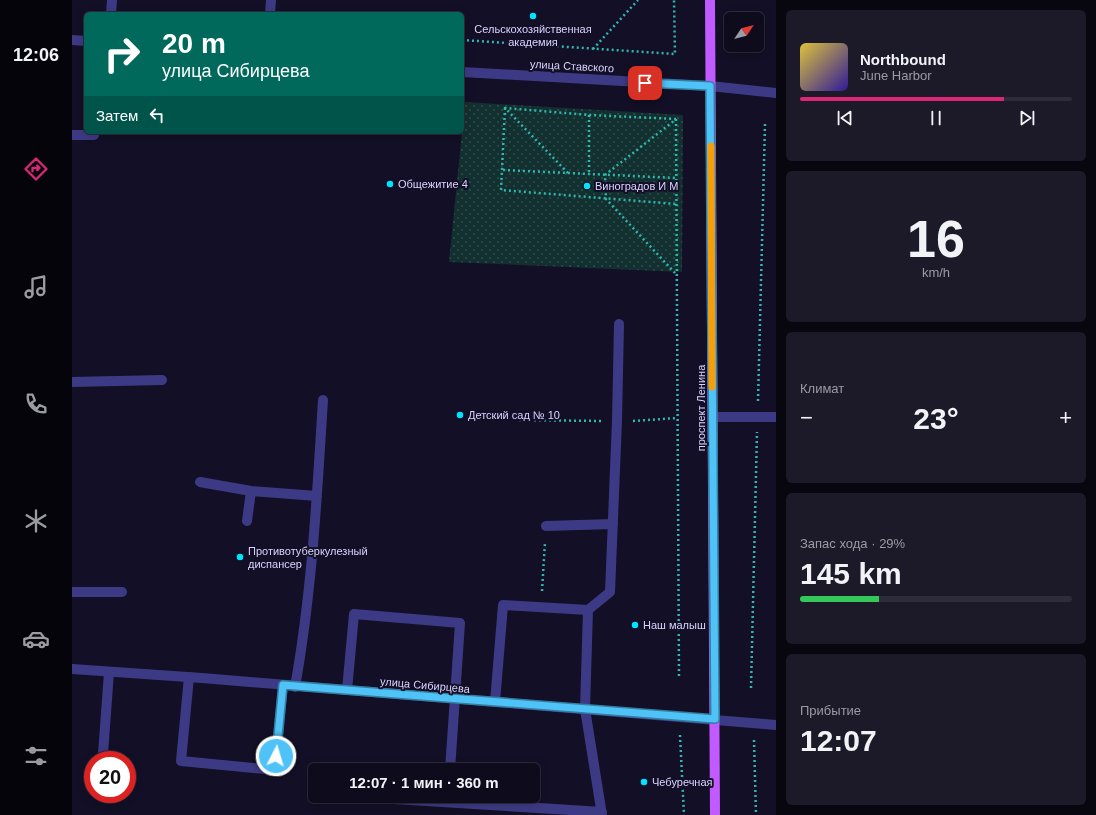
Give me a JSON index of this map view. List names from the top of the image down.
{
  "streets": {
    "main road": ["проспект Ленина"],
    "street": ["улица Ставского", "улица Сибирцева"]
  },
  "crossings": [
    ["улица Ставского", "проспект Ленина"],
    ["проспект Ленина", "улица Сибирцева"]
  ],
  "places": [
    "Сельскохозяйственная академия",
    "Общежитие 4",
    "Виноградов И М",
    "Детский сад № 10",
    "Противотуберкулезный диспансер",
    "Наш малыш",
    "Чебуречная"
  ],
  "north": "top right",
  "page": {
    "tabs": "12:06",
    "turn": ["20 m", "улица Сибирцева"],
    "song": ["Northbound", "June Harbor"],
    "then": "Затем",
    "tile": [
      ["16", "km/h"],
      "Климат",
      ["Запас хода · 29%", "145 km"],
      ["Прибытие", "12:07"]
    ],
    "heat": ["−", "23°", "+"],
    "limit": "20",
    "trip": "12:07 · 1 мин · 360 m"
  }
}
